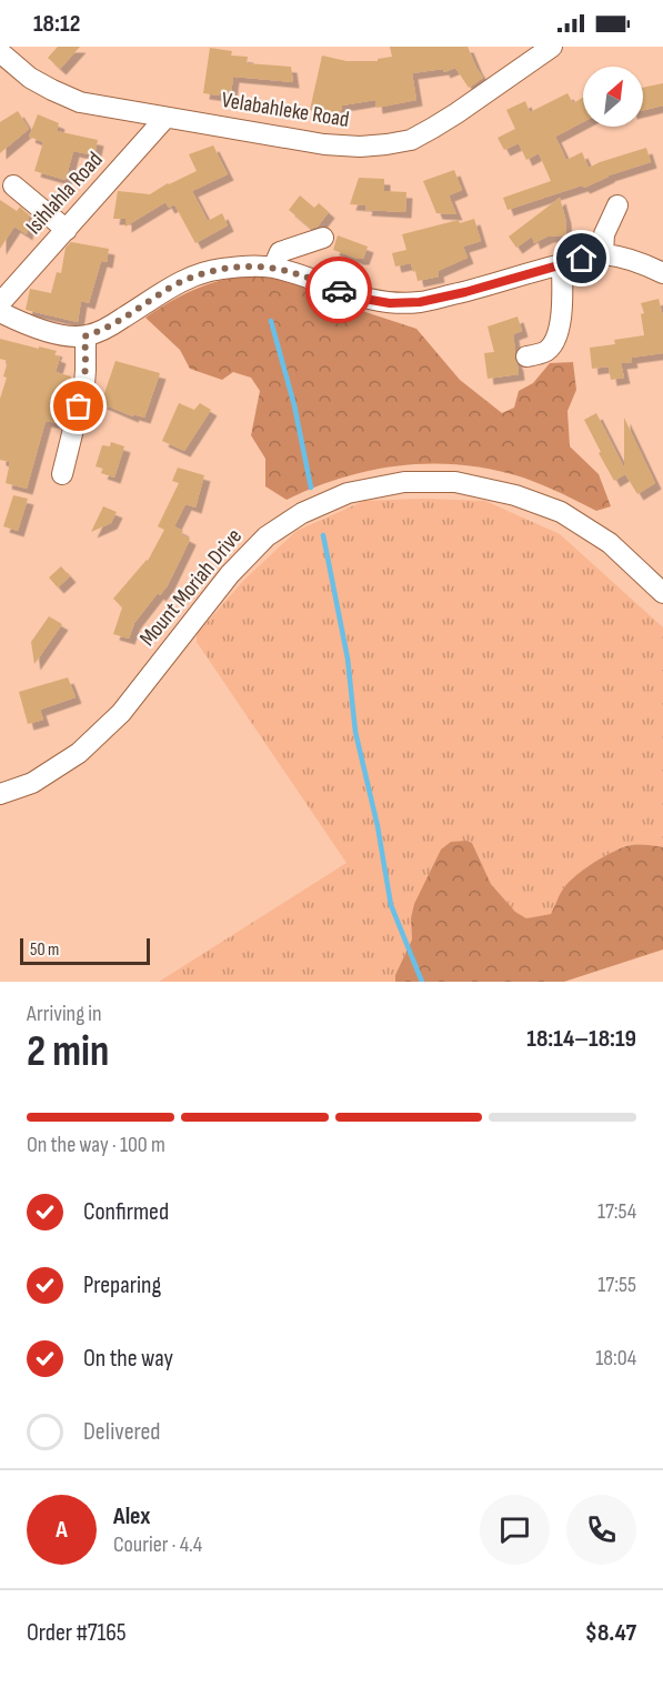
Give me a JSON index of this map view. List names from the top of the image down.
{
  "streets": {
    "street": ["Velabahleke Road", "Isihlahla Road", "Mount Moriah Drive"]
  },
  "crossings": [
    ["Velabahleke Road", "Isihlahla Road"]
  ],
  "scale_bar": "50 m",
  "north": "top right",
  "page": {
    "status": "18:12",
    "scale": "50 m",
    "heading": ["2 min", "Arriving in", "18:14–18:19"],
    "panel": [
      "Alex",
      "Courier · 4.4",
      "Order #7165",
      "$8.47"
    ],
    "bar": "On the way · 100 m",
    "list": [
      ["Confirmed", "17:54"],
      ["Preparing", "17:55"],
      ["On the way", "18:04"],
      "Delivered"
    ],
    "round": "A"
  }
}
